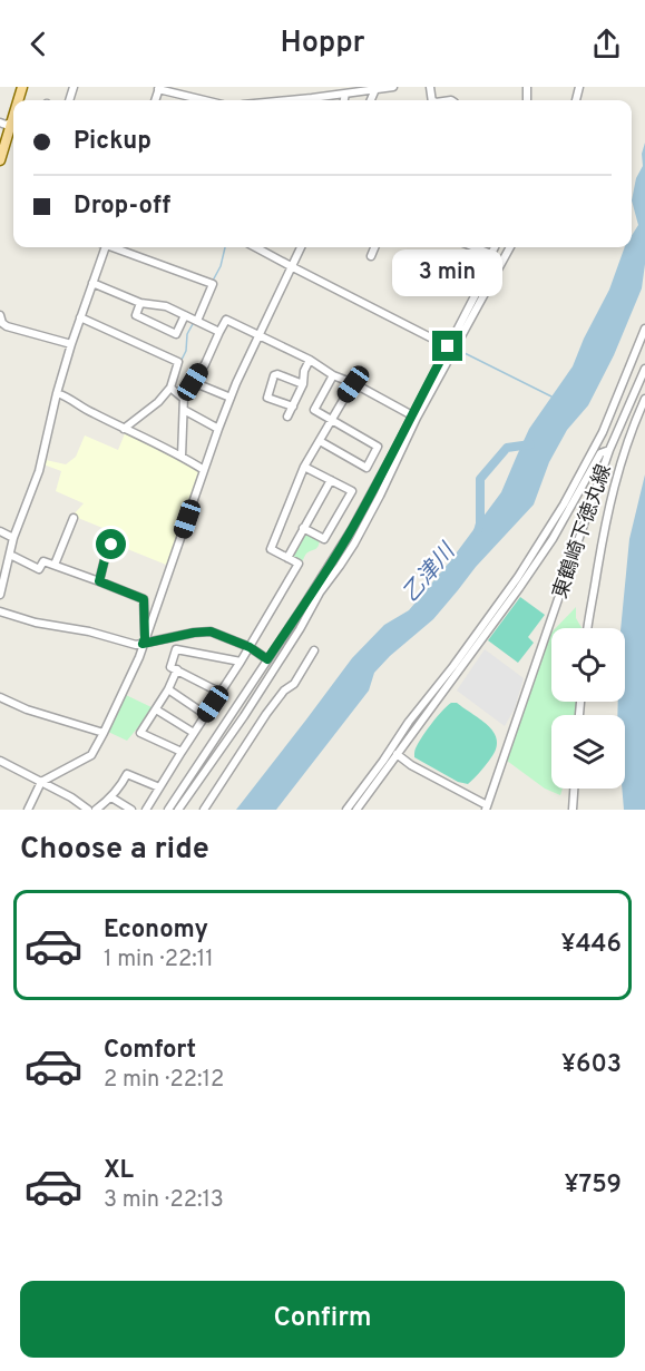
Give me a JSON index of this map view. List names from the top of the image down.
{
  "streets": {
    "street": ["東鶴崎下徳丸線"]
  },
  "water": ["乙津川"],
  "page": {
    "header": "Hoppr",
    "banner": ["Pickup", "Drop-off"],
    "bubble": "3 min",
    "heading": "Choose a ride",
    "list": [
      {
        "name": "Economy",
        "note": "1 min · 22:11",
        "value": "¥446"
      },
      {
        "name": "Comfort",
        "note": "2 min · 22:12",
        "value": "¥603"
      },
      {
        "name": "XL",
        "note": "3 min · 22:13",
        "value": "¥759"
      }
    ],
    "buttons": "Confirm"
  }
}
